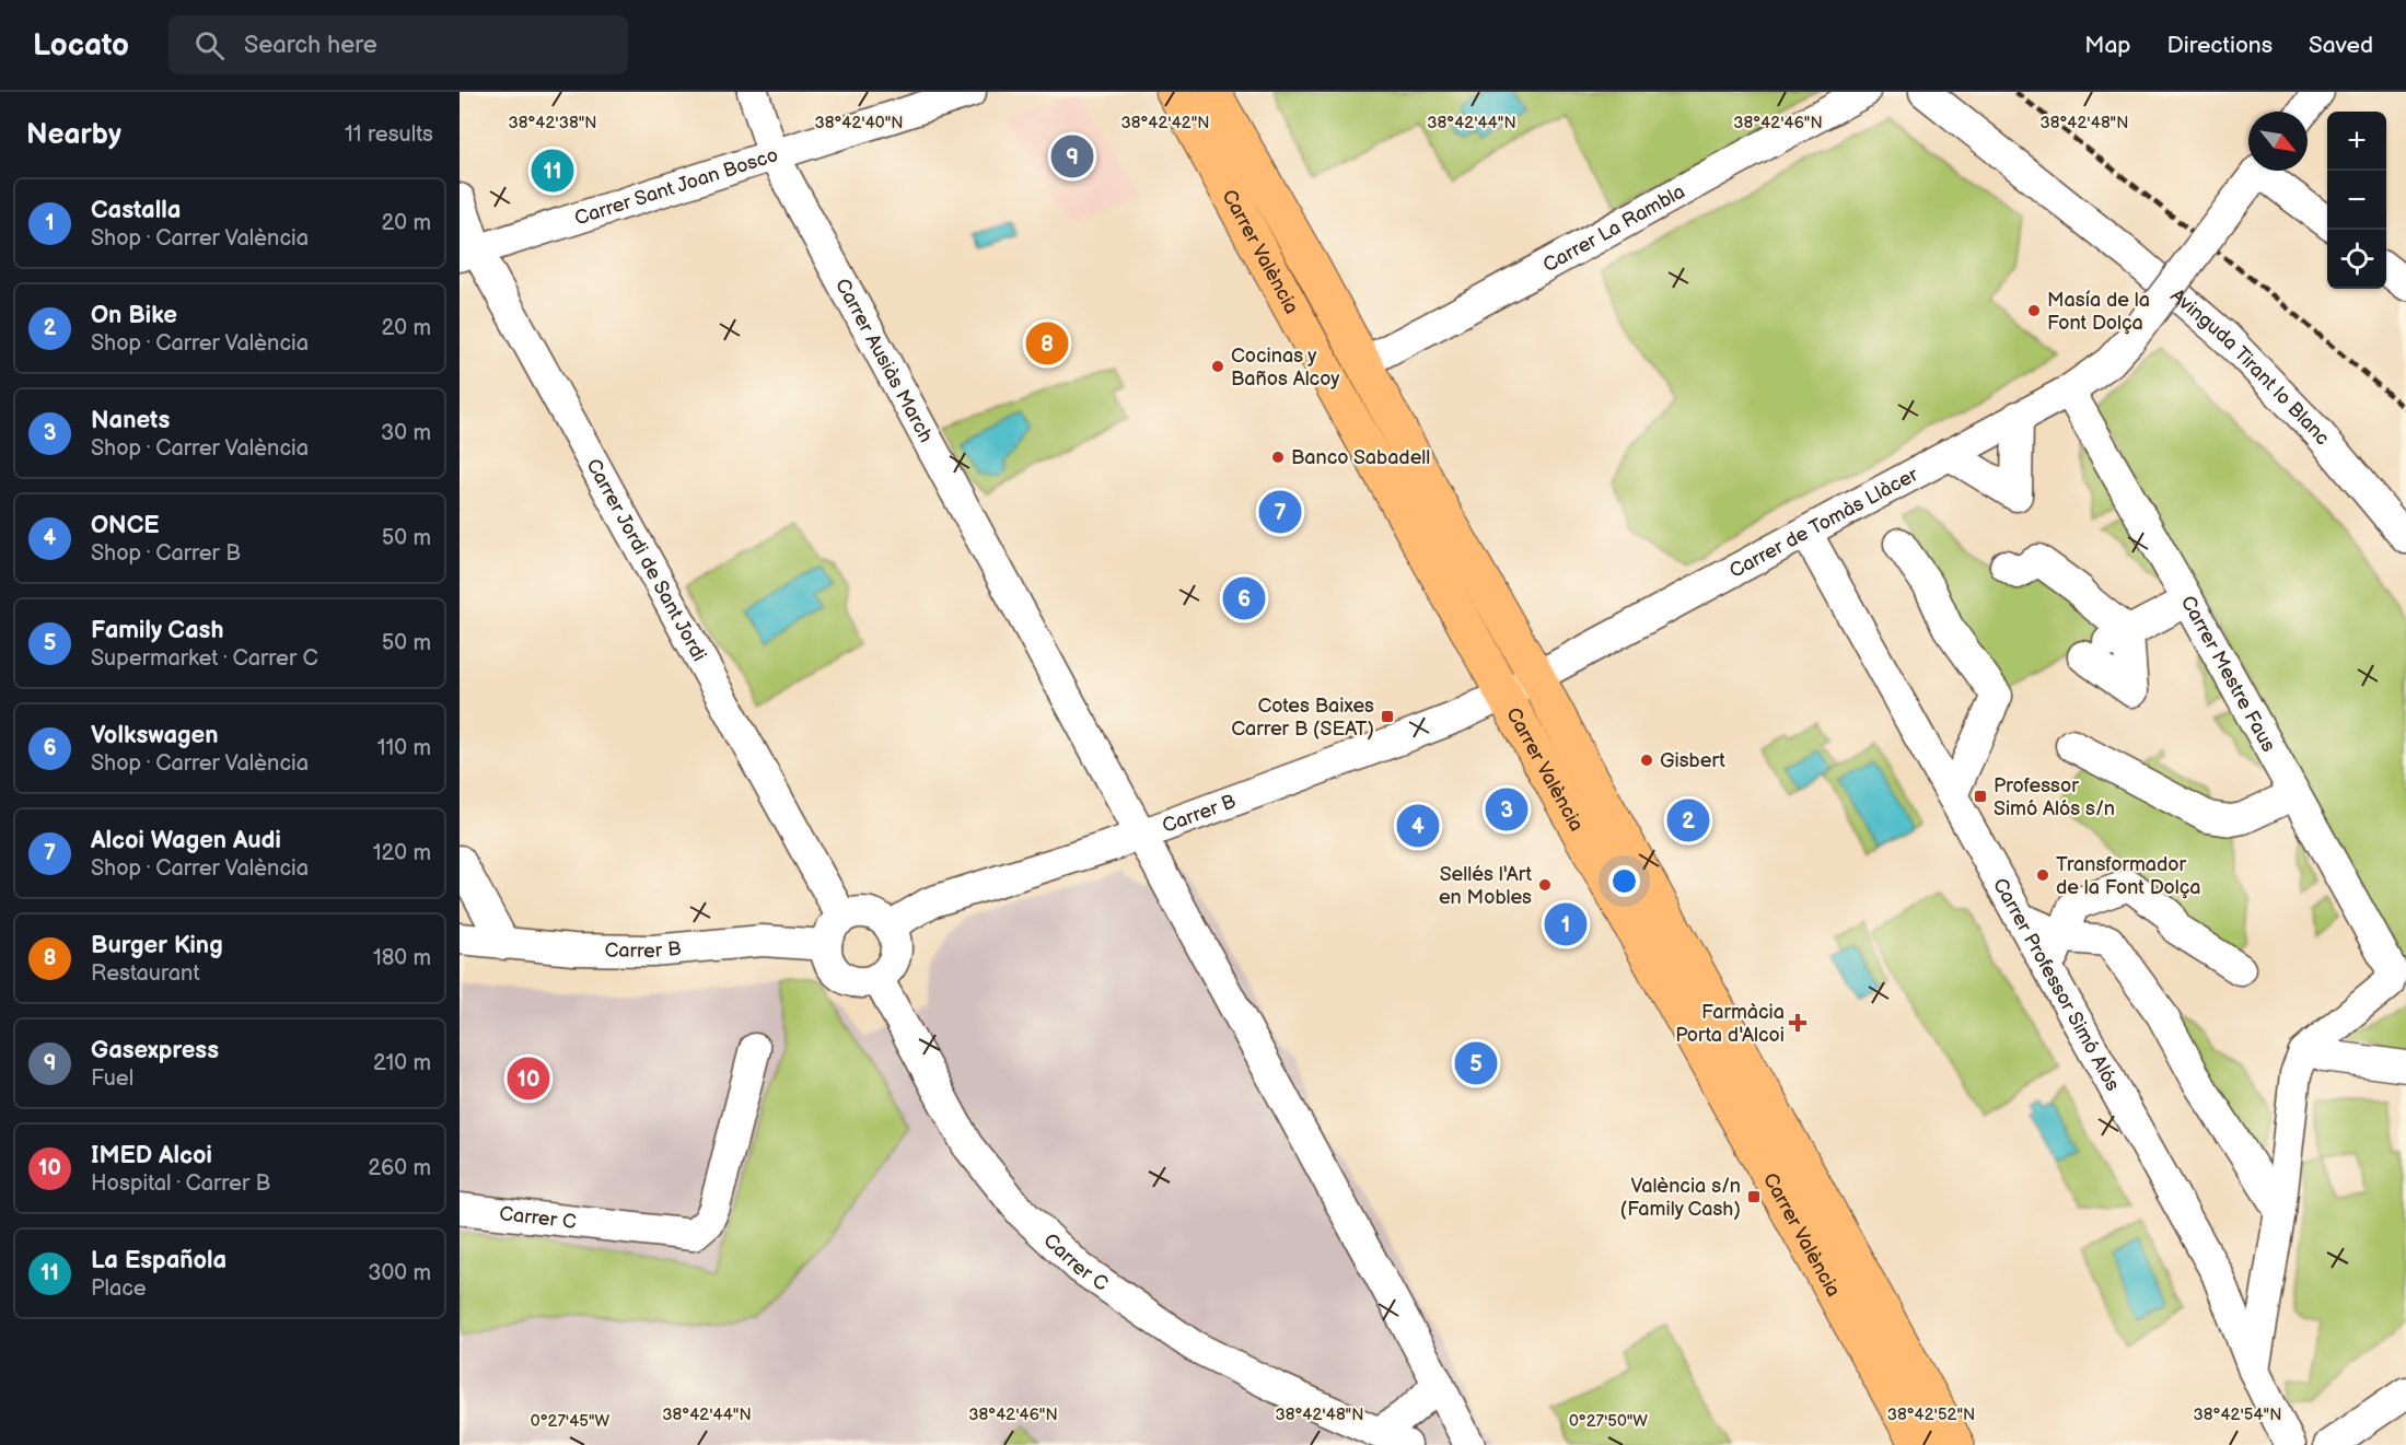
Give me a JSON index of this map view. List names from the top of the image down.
{
  "streets": {
    "main road": ["Carrer València"],
    "street": [
      "Carrer Sant Joan Bosco",
      "Carrer La Rambla",
      "Carrer Ausiàs March",
      "Avinguda Tirant lo Blanc",
      "Carrer de Tomàs Llàcer",
      "Carrer Jordi de Sant Jordi",
      "Carrer Mestre Faus",
      "Carrer B",
      "Carrer Professor Simó Alós",
      "Carrer C"
    ]
  },
  "crossings": [
    ["Carrer Sant Joan Bosco", "Carrer Ausiàs March"],
    ["Carrer Sant Joan Bosco", "Carrer Jordi de Sant Jordi"],
    ["Carrer La Rambla", "Carrer València"],
    ["Carrer València", "Carrer de Tomàs Llàcer"],
    ["Carrer València", "Carrer B"],
    ["Carrer Ausiàs March", "Carrer B"],
    ["Carrer de Tomàs Llàcer", "Carrer Mestre Faus"],
    ["Carrer de Tomàs Llàcer", "Carrer B"],
    ["Carrer de Tomàs Llàcer", "Carrer Professor Simó Alós"],
    ["Carrer Jordi de Sant Jordi", "Carrer B"],
    ["Carrer Jordi de Sant Jordi", "Carrer C"],
    ["Carrer B", "Carrer C"]
  ],
  "places": {
    "other": [
      "Masía de la Font Dolça",
      "Cocinas y Baños Alcoy",
      "Banco Sabadell",
      "Gisbert",
      "Transformador de la Font Dolça",
      "Sellés l'Art en Mobles"
    ],
    "transit": ["Cotes Baixes Carrer B (SEAT)", "Professor Simó Alós s/n", "València s/n (Family Cash)"],
    "health": ["Farmàcia Porta d'Alcoi"]
  },
  "north": "bottom right",
  "page": {
    "header": "Locato",
    "search": "Search here",
    "nav": ["Map", "Directions", "Saved"],
    "heading": ["Nearby", "11 results"],
    "map_buttons": ["+", "−"],
    "pins": [
      "9",
      "11",
      "8",
      "7",
      "6",
      "3",
      "2",
      "4",
      "1",
      "5",
      "10"
    ],
    "list": [
      {
        "mark": "1",
        "name": "Castalla",
        "note": "Shop · Carrer València",
        "value": "20 m"
      },
      {
        "mark": "2",
        "name": "On Bike",
        "note": "Shop · Carrer València",
        "value": "20 m"
      },
      {
        "mark": "3",
        "name": "Nanets",
        "note": "Shop · Carrer València",
        "value": "30 m"
      },
      {
        "mark": "4",
        "name": "ONCE",
        "note": "Shop · Carrer B",
        "value": "50 m"
      },
      {
        "mark": "5",
        "name": "Family Cash",
        "note": "Supermarket · Carrer C",
        "value": "50 m"
      },
      {
        "mark": "6",
        "name": "Volkswagen",
        "note": "Shop · Carrer València",
        "value": "110 m"
      },
      {
        "mark": "7",
        "name": "Alcoi Wagen Audi",
        "note": "Shop · Carrer València",
        "value": "120 m"
      },
      {
        "mark": "8",
        "name": "Burger King",
        "note": "Restaurant",
        "value": "180 m"
      },
      {
        "mark": "9",
        "name": "Gasexpress",
        "note": "Fuel",
        "value": "210 m"
      },
      {
        "mark": "10",
        "name": "IMED Alcoi",
        "note": "Hospital · Carrer B",
        "value": "260 m"
      },
      {
        "mark": "11",
        "name": "La Española",
        "note": "Place",
        "value": "300 m"
      }
    ]
  },
  "coordinates": [
    "38°42'38\"N",
    "38°42'40\"N",
    "38°42'42\"N",
    "38°42'44\"N",
    "38°42'46\"N",
    "38°42'48\"N",
    "38°42'52\"N",
    "38°42'54\"N",
    "0°27'45\"W",
    "0°27'50\"W"
  ]
}
